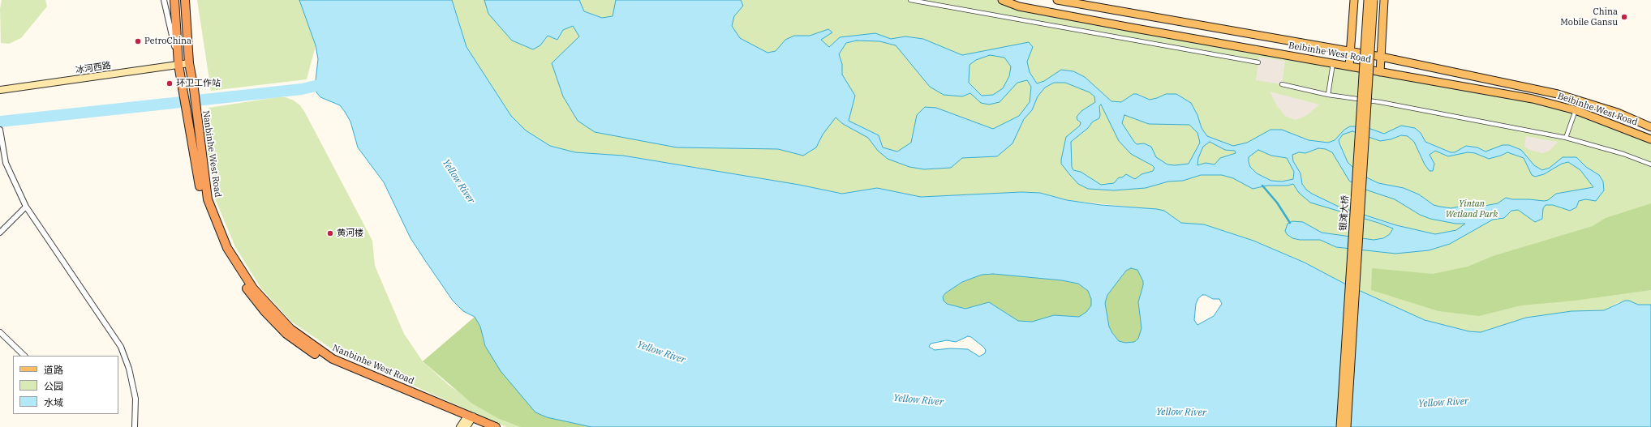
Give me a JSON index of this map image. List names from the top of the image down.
{
  "streets": {
    "highway": ["Nanbinhe West Road"],
    "main road": ["Beibinhe West Road", "冰河西路", "银滩大桥"]
  },
  "crossings": [
    ["冰河西路", "Nanbinhe West Road"]
  ],
  "water": ["Yellow River"],
  "parks": ["Yintan Wetland Park"],
  "places": [
    "China Mobile Gansu",
    "PetroChina",
    "环卫工作站",
    "黄河楼"
  ],
  "legend": ["道路", "公园", "水域"]
}
